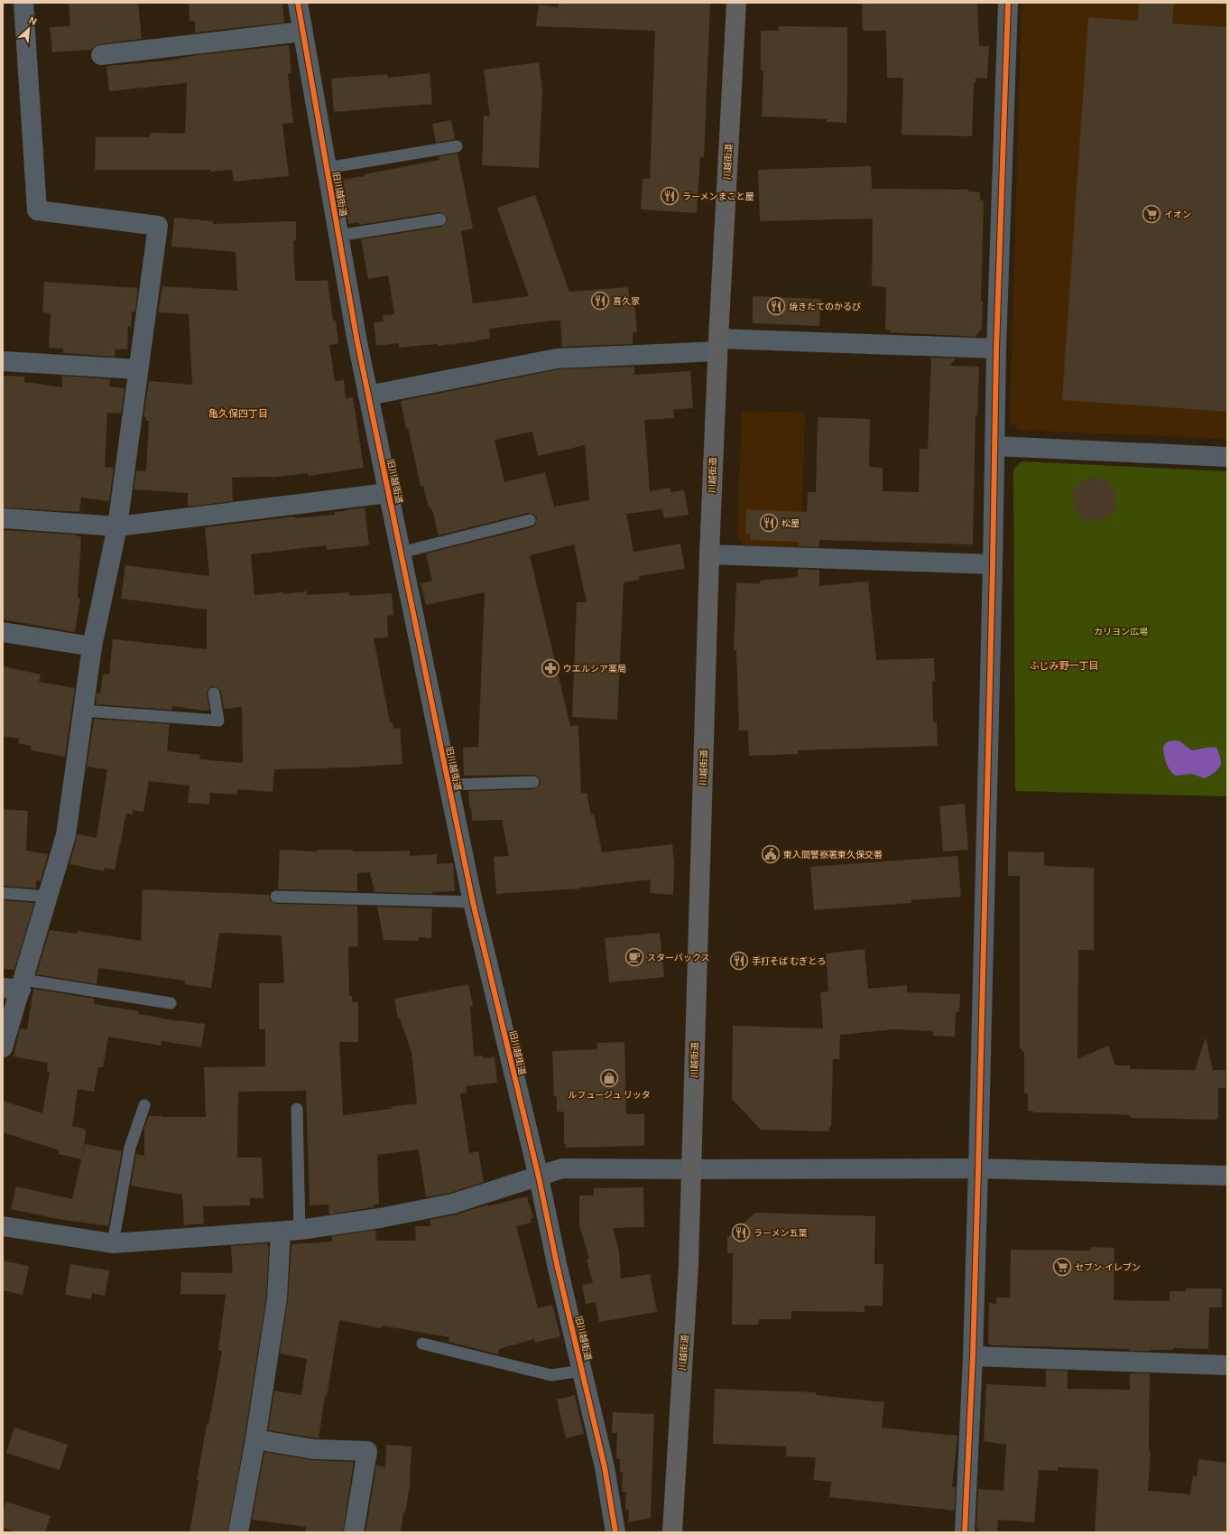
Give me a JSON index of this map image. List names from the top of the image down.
{
  "streets": {
    "highway": ["川越街道"],
    "street": ["旧川越街道"]
  },
  "districts": ["亀久保四丁目", "ふじみ野一丁目"],
  "parks": ["カリヨン広場"],
  "places": {
    "restaurant": [
      "ラーメンまこと屋",
      "喜久家",
      "焼きたてのかるび",
      "松屋",
      "手打そば むぎとろ",
      "ラーメン五葉"
    ],
    "supermarket": ["イオン", "セブン-イレブン"],
    "pharmacy": ["ウエルシア薬局"],
    "public building": ["東入間警察署東久保交番"],
    "cafe": ["スターバックス"],
    "shop": ["ルフュージュ リッタ"]
  },
  "north": "top right"
}
